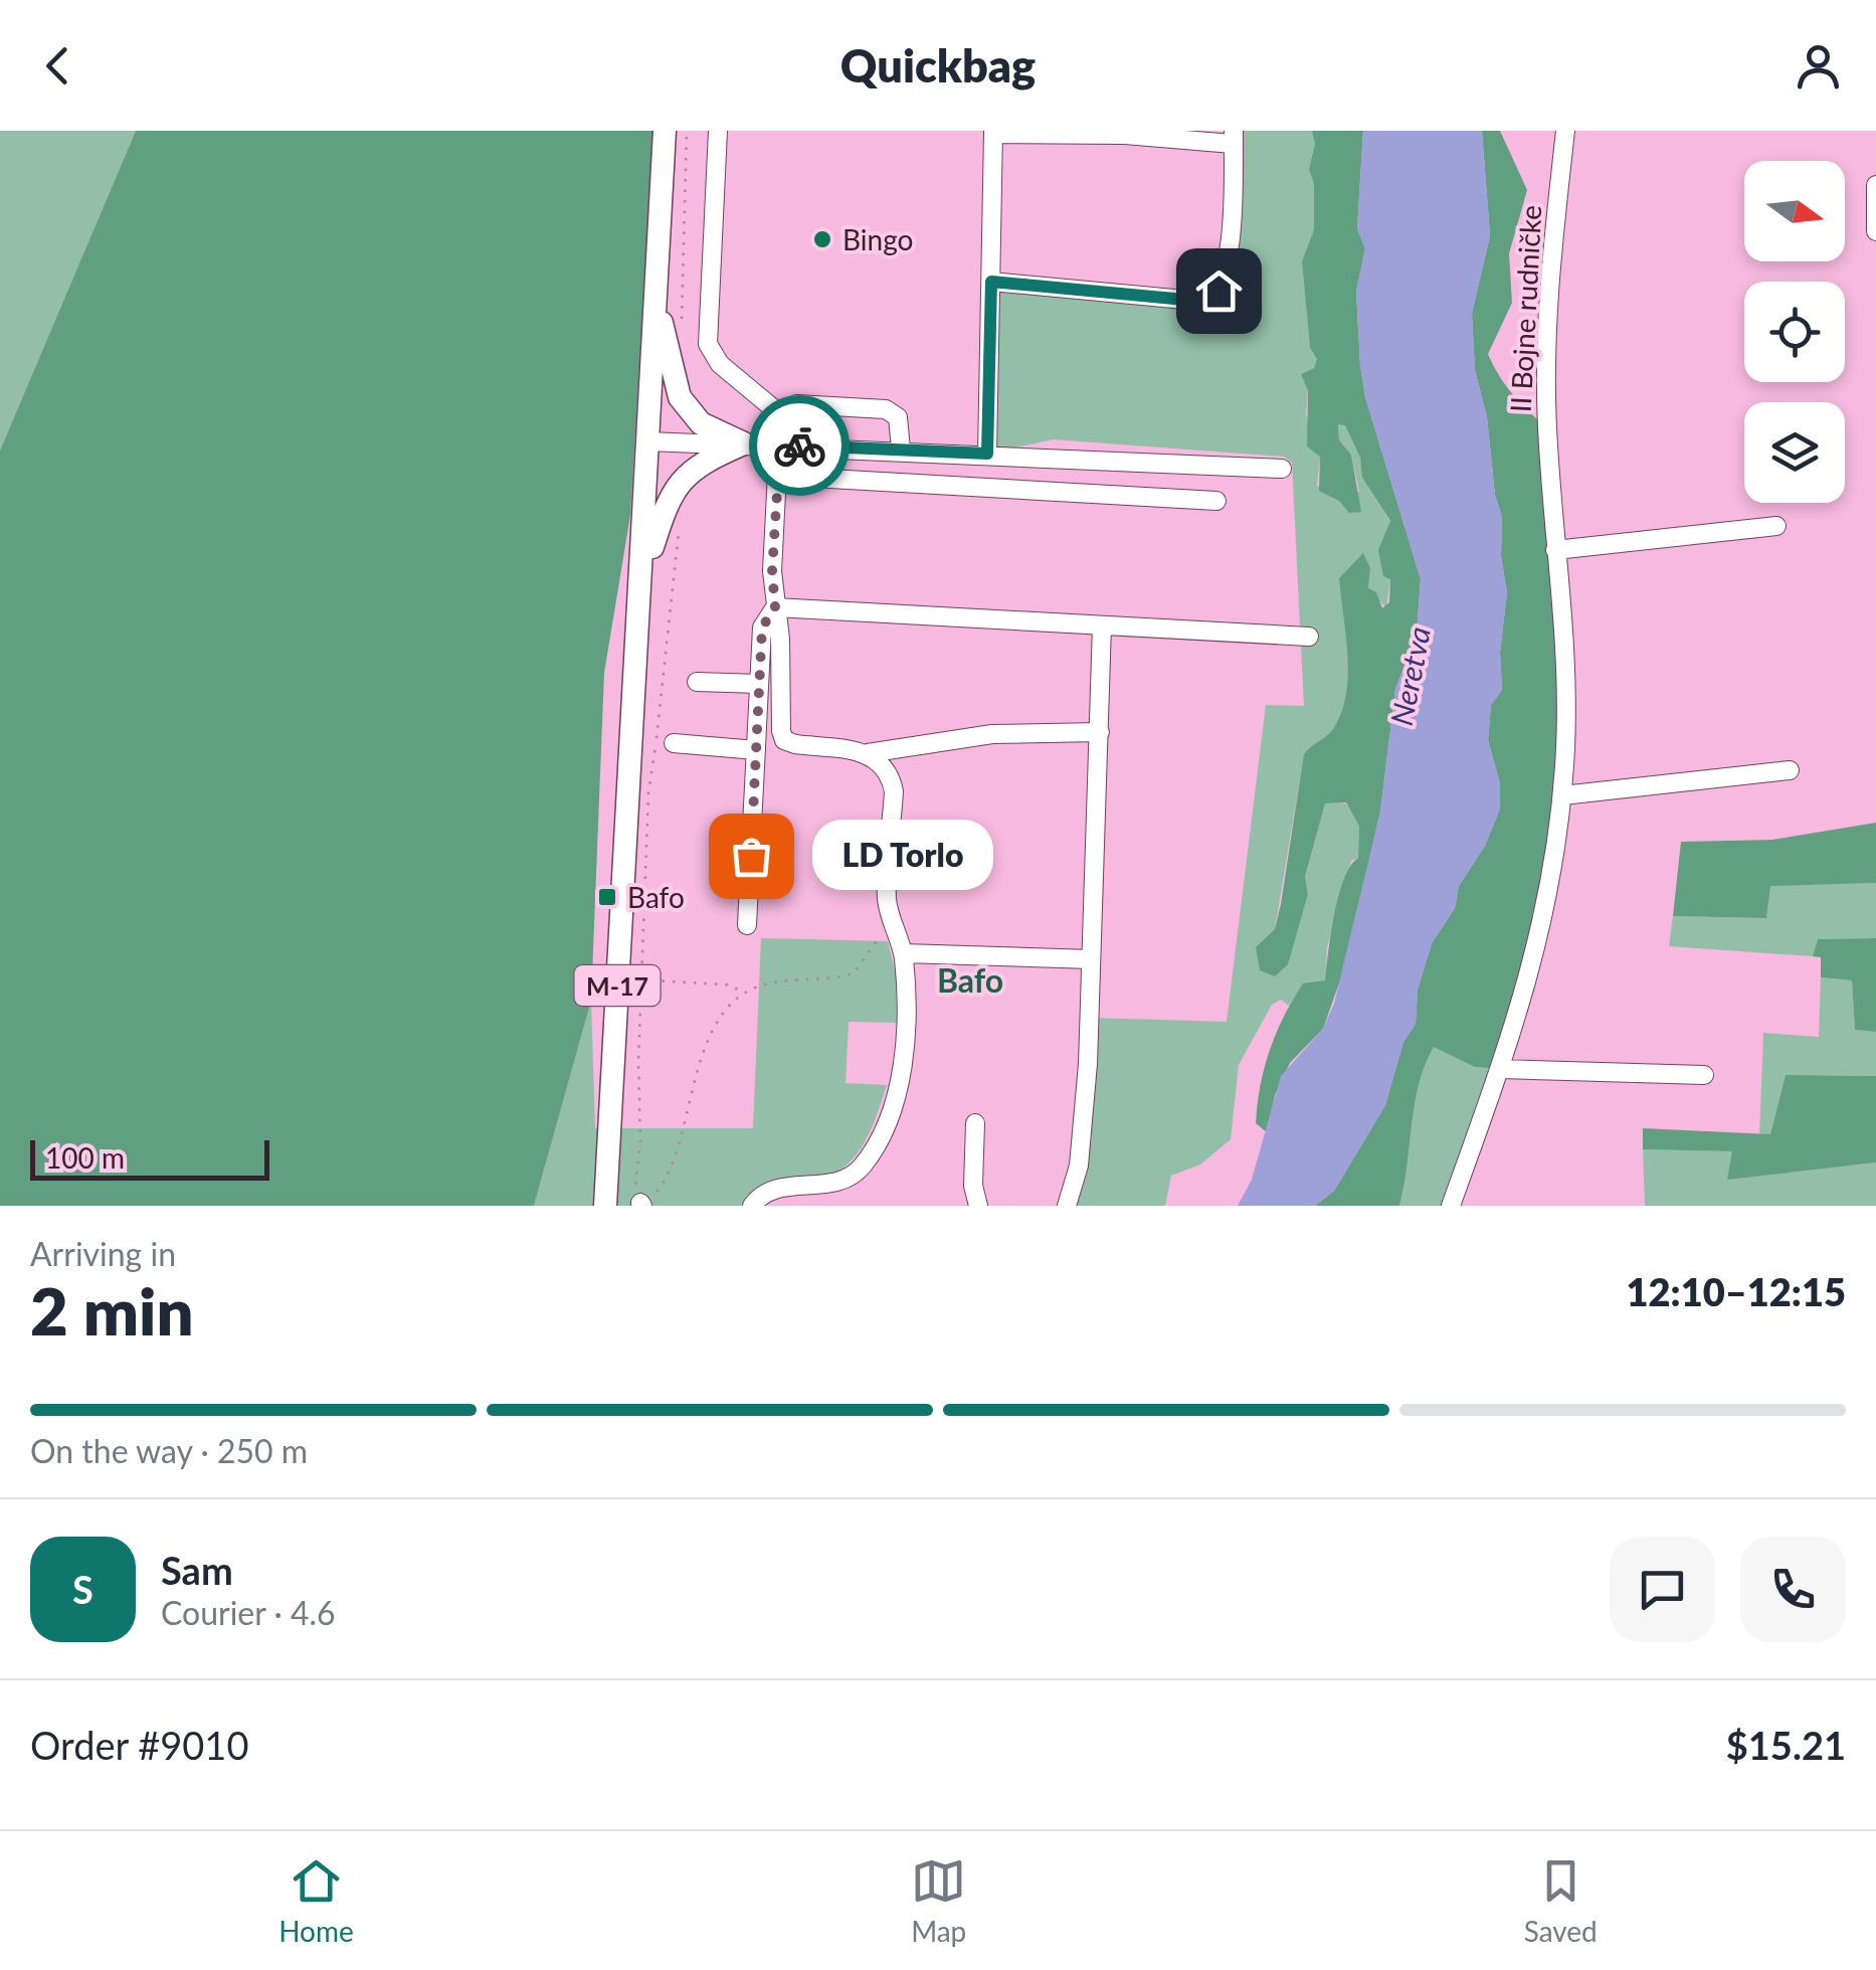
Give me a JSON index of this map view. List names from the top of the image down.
{
  "streets": {
    "main road": ["M-17"],
    "street": ["II Bojne rudničke"]
  },
  "districts": ["Bafo"],
  "water": ["Neretva"],
  "places": {
    "other": ["Bingo", "LD Torlo"],
    "transit": ["Bafo"]
  },
  "scale_bar": "100 m",
  "north": "right",
  "page": {
    "header": "Quickbag",
    "bubble": "LD Torlo",
    "scale": "100 m",
    "heading": ["2 min", "Arriving in", "12:10–12:15"],
    "panel": [
      "Sam",
      "Courier · 4.6",
      "Order #9010",
      "$15.21"
    ],
    "bar": "On the way · 250 m",
    "round": "S",
    "tabs": ["Home", "Map", "Saved"]
  }
}
